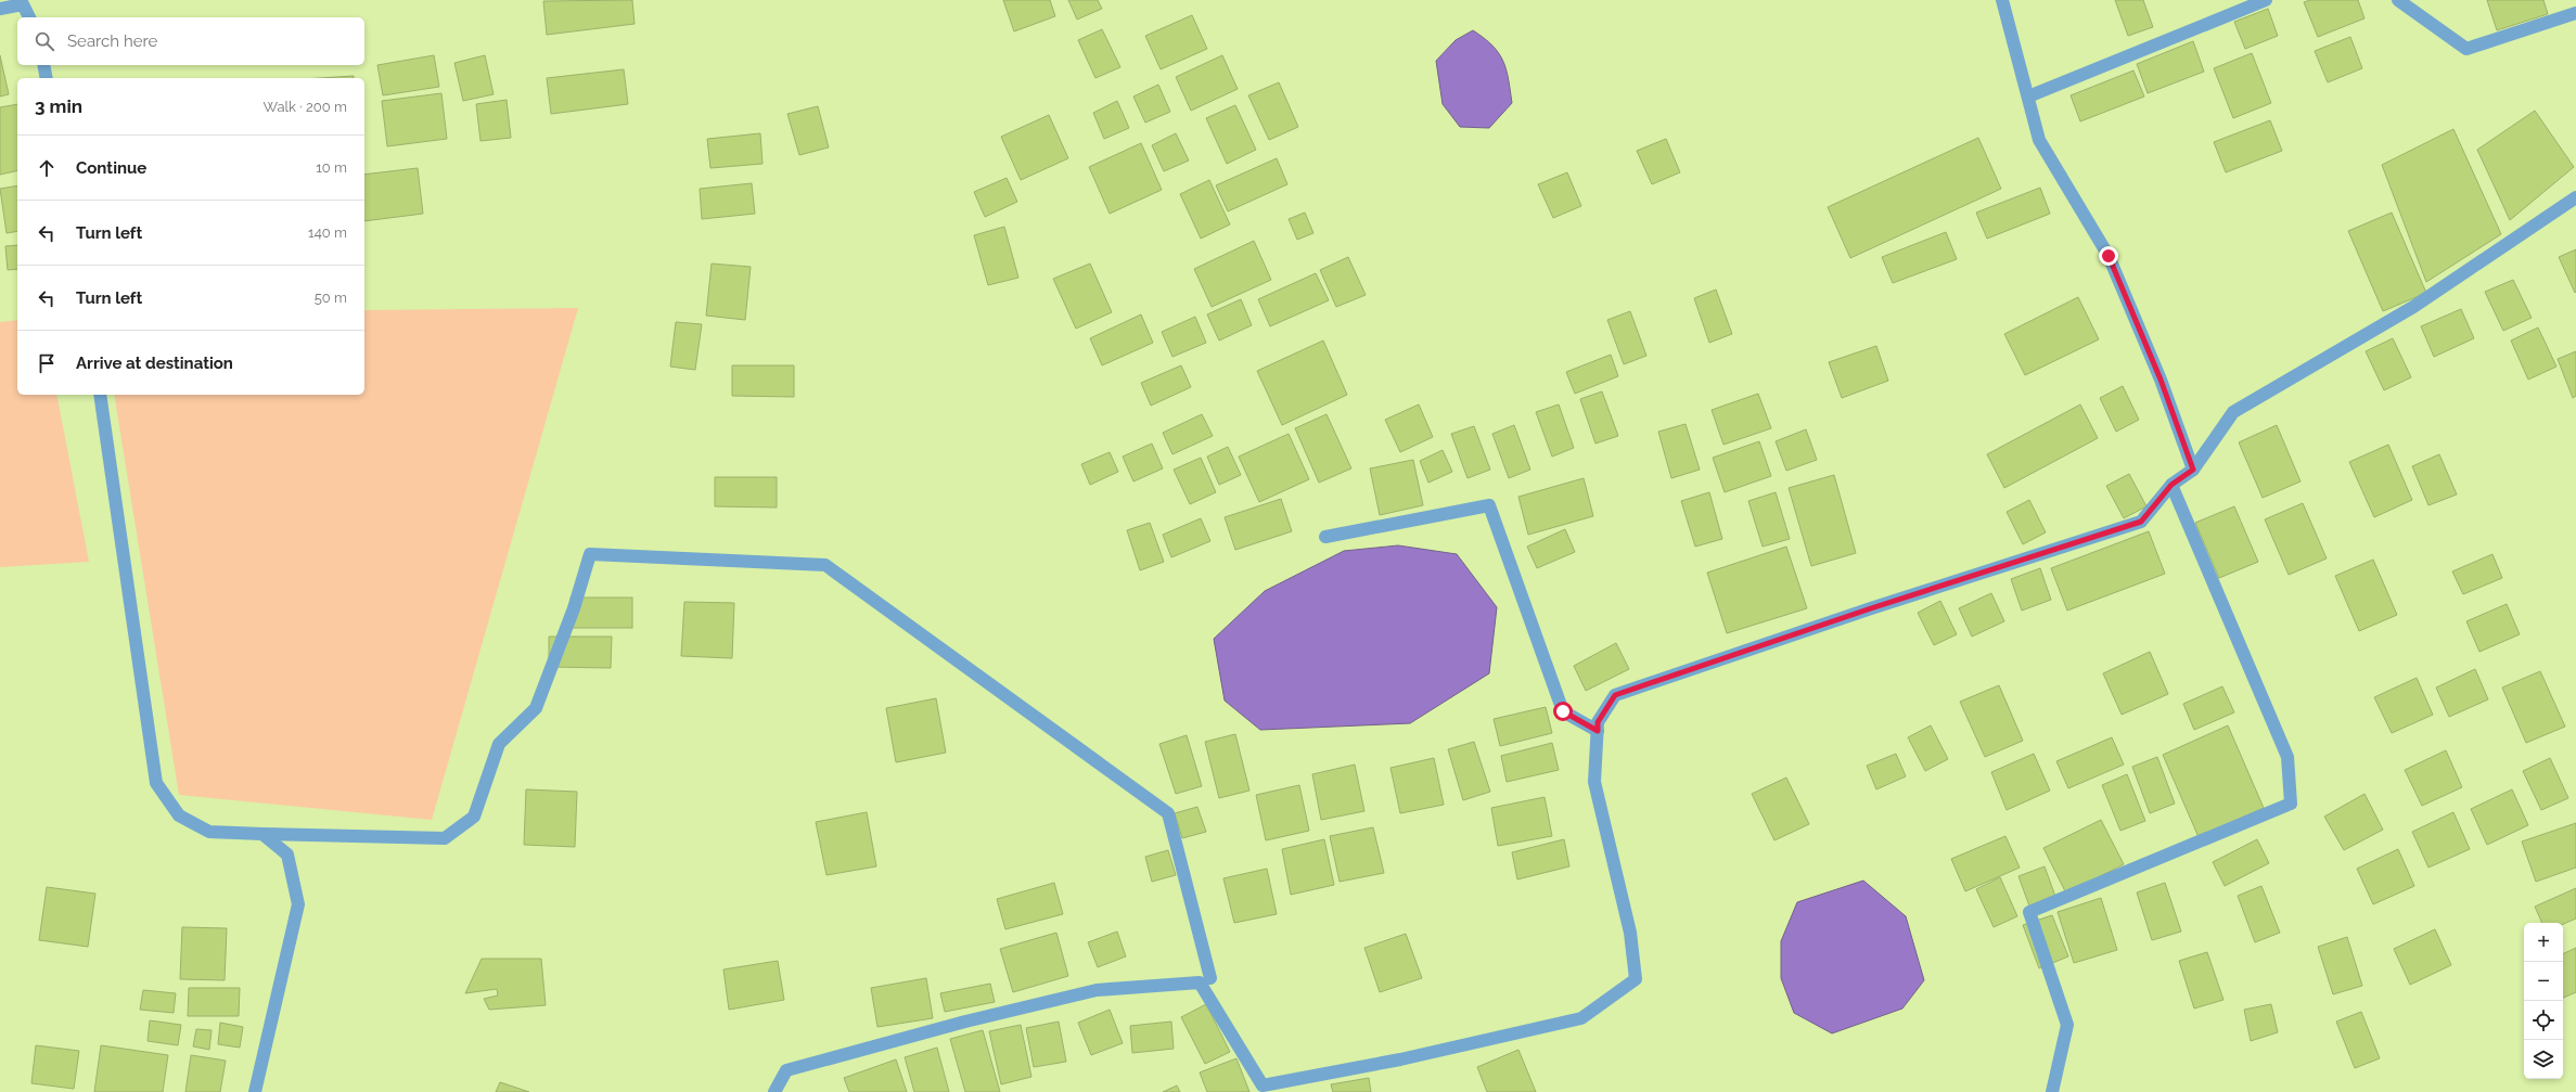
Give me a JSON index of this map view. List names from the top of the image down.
{
  "page": {
    "search": "Search here",
    "heading": ["3 min", "Walk · 200 m"],
    "list": [
      ["Continue", "10 m"],
      ["Turn left", "140 m"],
      ["Turn left", "50 m"],
      "Arrive at destination"
    ],
    "map_buttons": ["+", "−"]
  }
}
